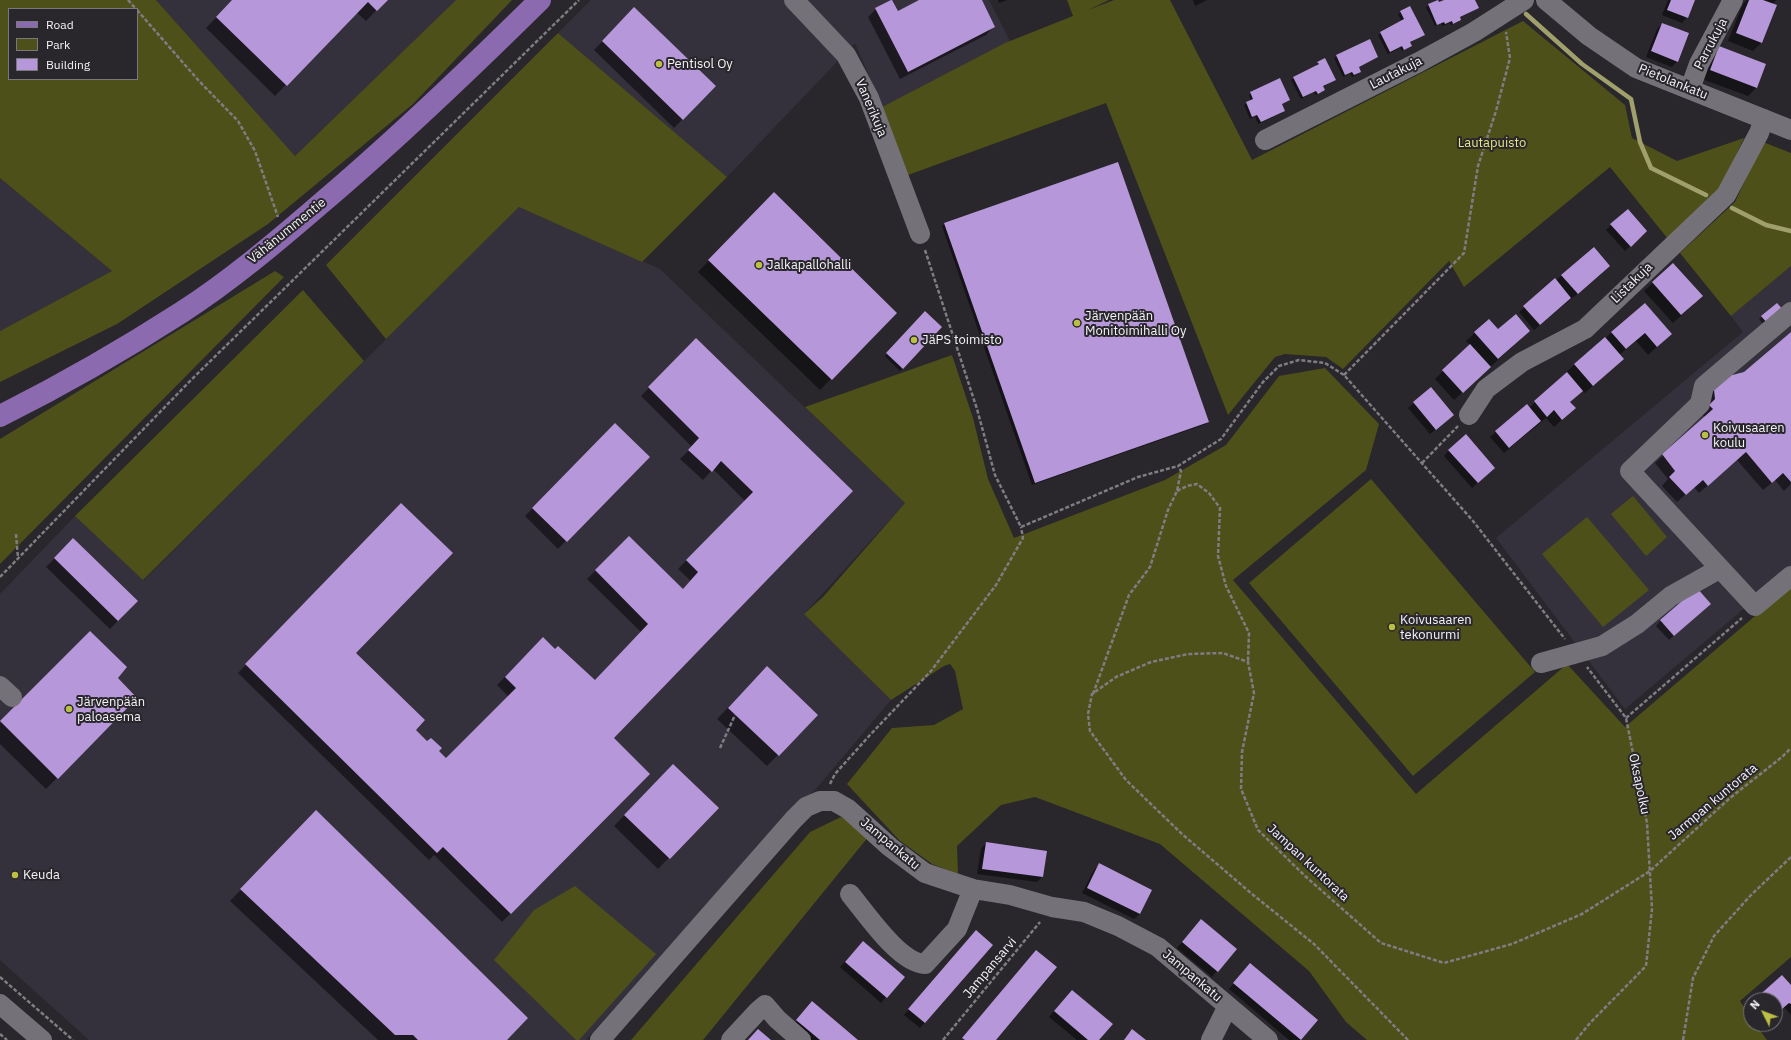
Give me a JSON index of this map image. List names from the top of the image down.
{
  "streets": {
    "main road": ["Vähänummentie"],
    "street": [
      "Parrukuja",
      "Lautakuja",
      "Pietolankatu",
      "Vanerikuja",
      "Listakuja",
      "Jampankatu"
    ],
    "path": [
      "Oksapolku",
      "Jarmpan kuntorata",
      "Jampan kuntorata",
      "Jampansarvi"
    ]
  },
  "crossings": [
    ["Parrukuja", "Pietolankatu"],
    ["Pietolankatu", "Listakuja"],
    ["Oksapolku", "Jarmpan kuntorata"],
    ["Oksapolku", "Jampan kuntorata"],
    ["Jarmpan kuntorata", "Jampan kuntorata"],
    ["Jampankatu", "Jampansarvi"]
  ],
  "parks": ["Lautapuisto"],
  "places": [
    "Pentisol Oy",
    "Jalkapallohalli",
    "Järvenpään Monitoimihalli Oy",
    "JäPS toimisto",
    "Koivusaaren koulu",
    "Koivusaaren tekonurmi",
    "Järvenpään paloasema",
    "Keuda"
  ],
  "legend": ["Road", "Park", "Building"],
  "north": "top left"
}
